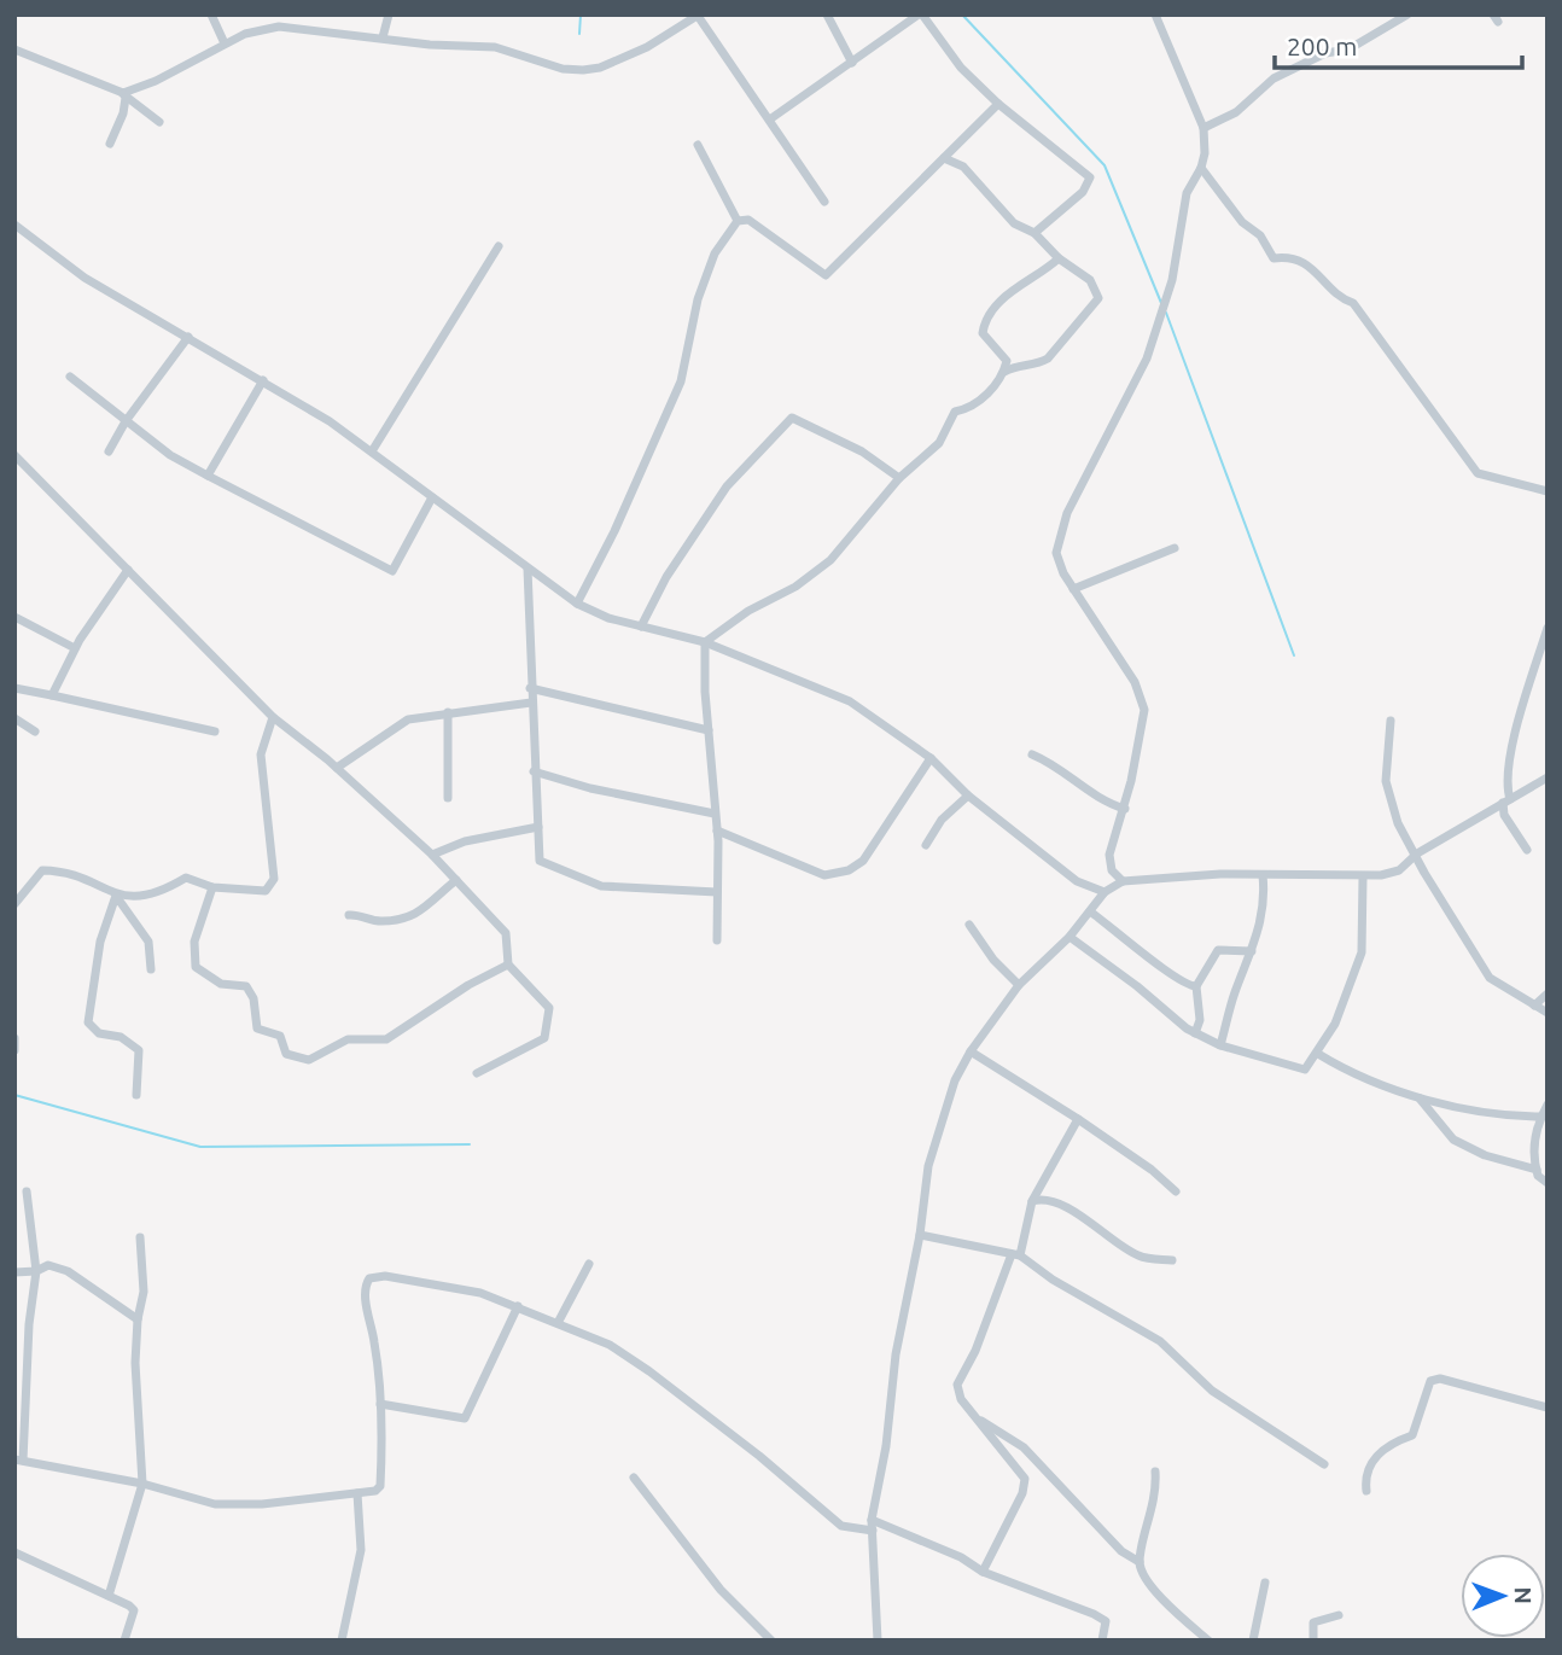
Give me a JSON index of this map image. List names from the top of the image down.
{
  "scale_bar": "200 m",
  "north": "right"
}
